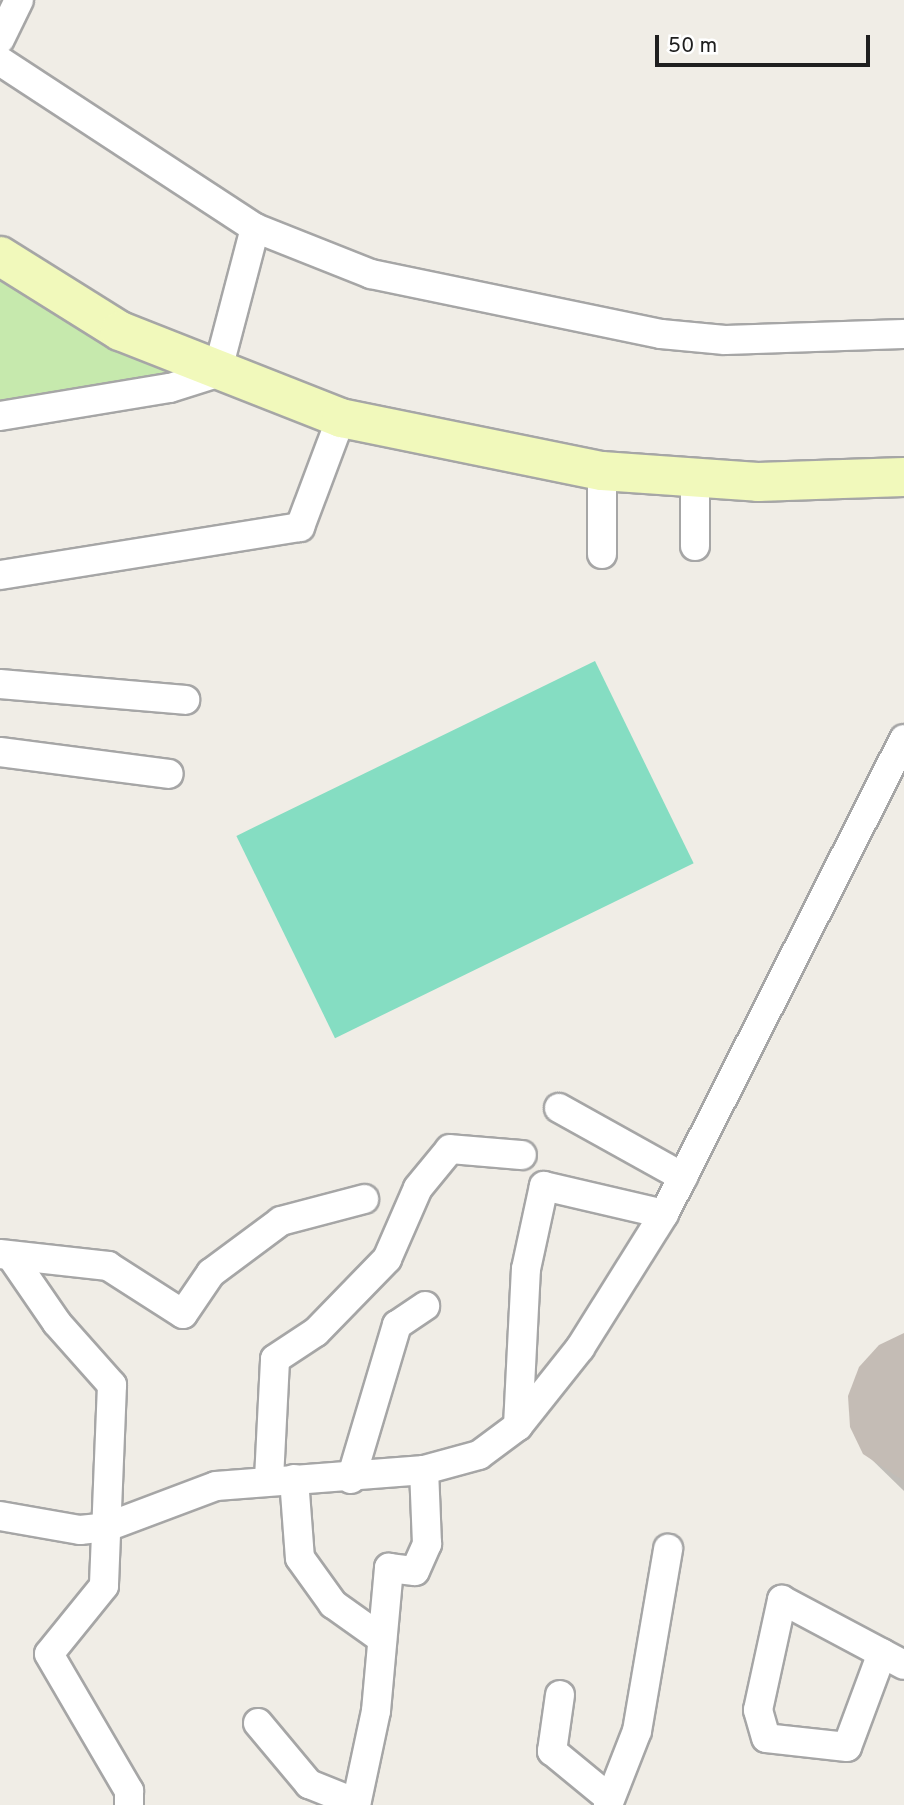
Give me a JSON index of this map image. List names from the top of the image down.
{
  "scale_bar": "50 m"
}
